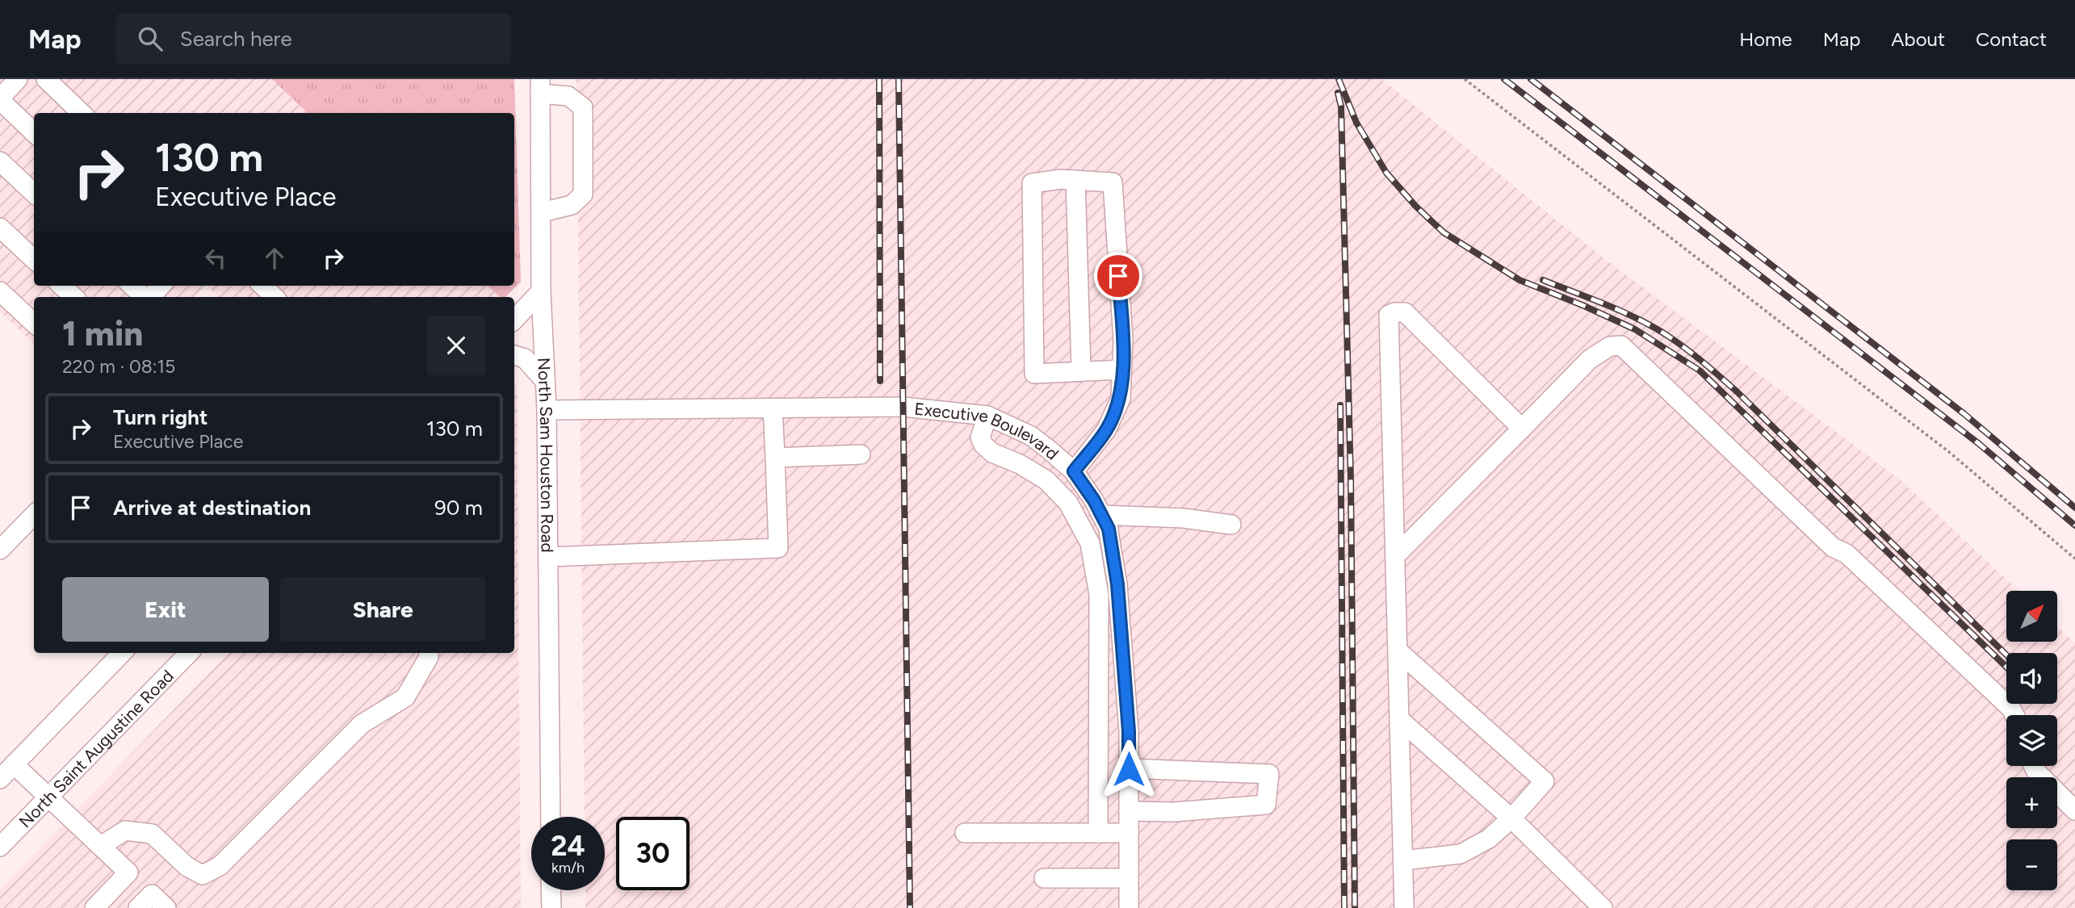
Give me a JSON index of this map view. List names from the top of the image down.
{
  "streets": {
    "street": ["Executive Boulevard", "North Sam Houston Road", "North Saint Augustine Road"]
  },
  "crossings": [
    ["Executive Boulevard", "North Sam Houston Road"]
  ],
  "north": "top right",
  "page": {
    "header": "Map",
    "search": "Search here",
    "nav": [
      "Home",
      "Map",
      "About",
      "Contact"
    ],
    "turn": ["130 m", "Executive Place"],
    "heading": ["1 min", "220 m · 08:15"],
    "list": [
      {
        "name": "Turn right",
        "note": "Executive Place",
        "value": "130 m"
      },
      {
        "name": "Arrive at destination",
        "value": "90 m"
      }
    ],
    "buttons": ["Exit", "Share"],
    "map_buttons": ["+", "−"],
    "speed": "24 km/h",
    "limit": "30"
  }
}
